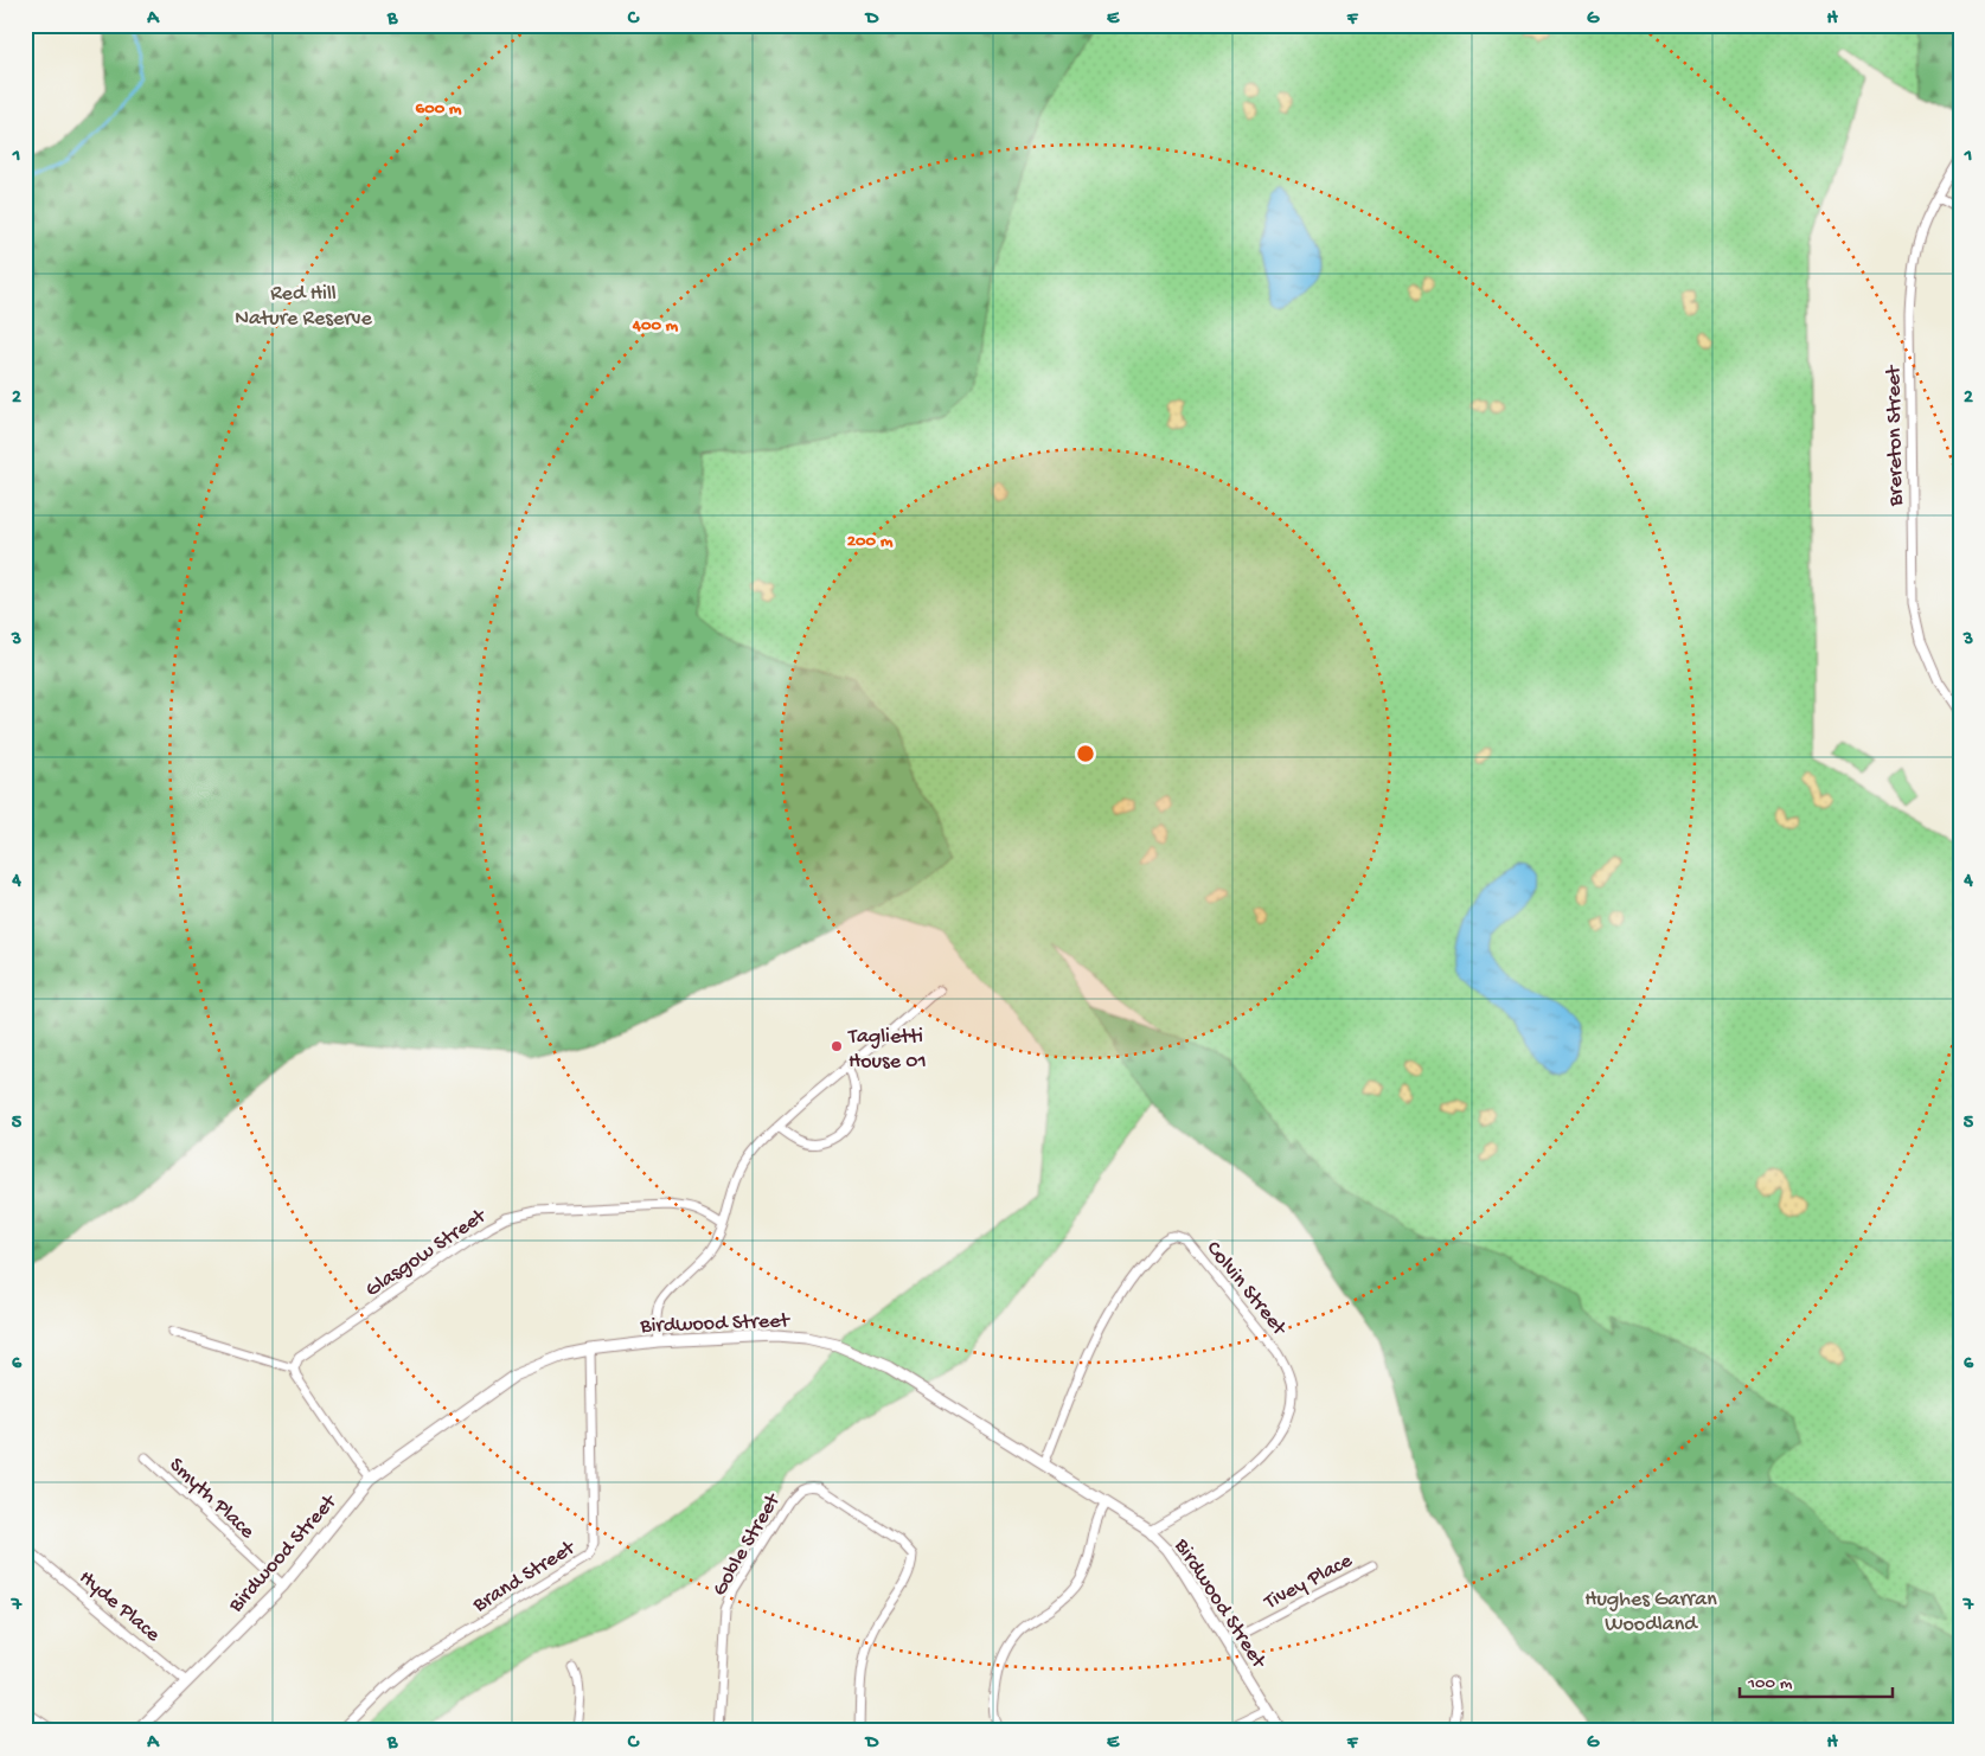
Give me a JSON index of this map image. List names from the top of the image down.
{
  "streets": {
    "street": [
      "Brereton Street",
      "Glasgow Street",
      "Colvin Street",
      "Birdwood Street",
      "Smyth Place",
      "Goble Street",
      "Brand Street",
      "Tivey Place",
      "Hyde Place"
    ]
  },
  "crossings": [
    ["Colvin Street", "Birdwood Street"],
    ["Birdwood Street", "Smyth Place"],
    ["Birdwood Street", "Brand Street"],
    ["Birdwood Street", "Tivey Place"],
    ["Birdwood Street", "Hyde Place"]
  ],
  "parks": ["Red Hill Nature Reserve", "Hughes Garran Woodland"],
  "places": ["Taglietti House 01"],
  "scale_bar": "100 m",
  "grid": {
    "columns": [
      "A",
      "B",
      "C",
      "D",
      "E",
      "F",
      "G",
      "H"
    ],
    "rows": [
      "1",
      "2",
      "3",
      "4",
      "5",
      "6",
      "7"
    ]
  },
  "rings": ["600 m", "400 m", "200 m"]
}
